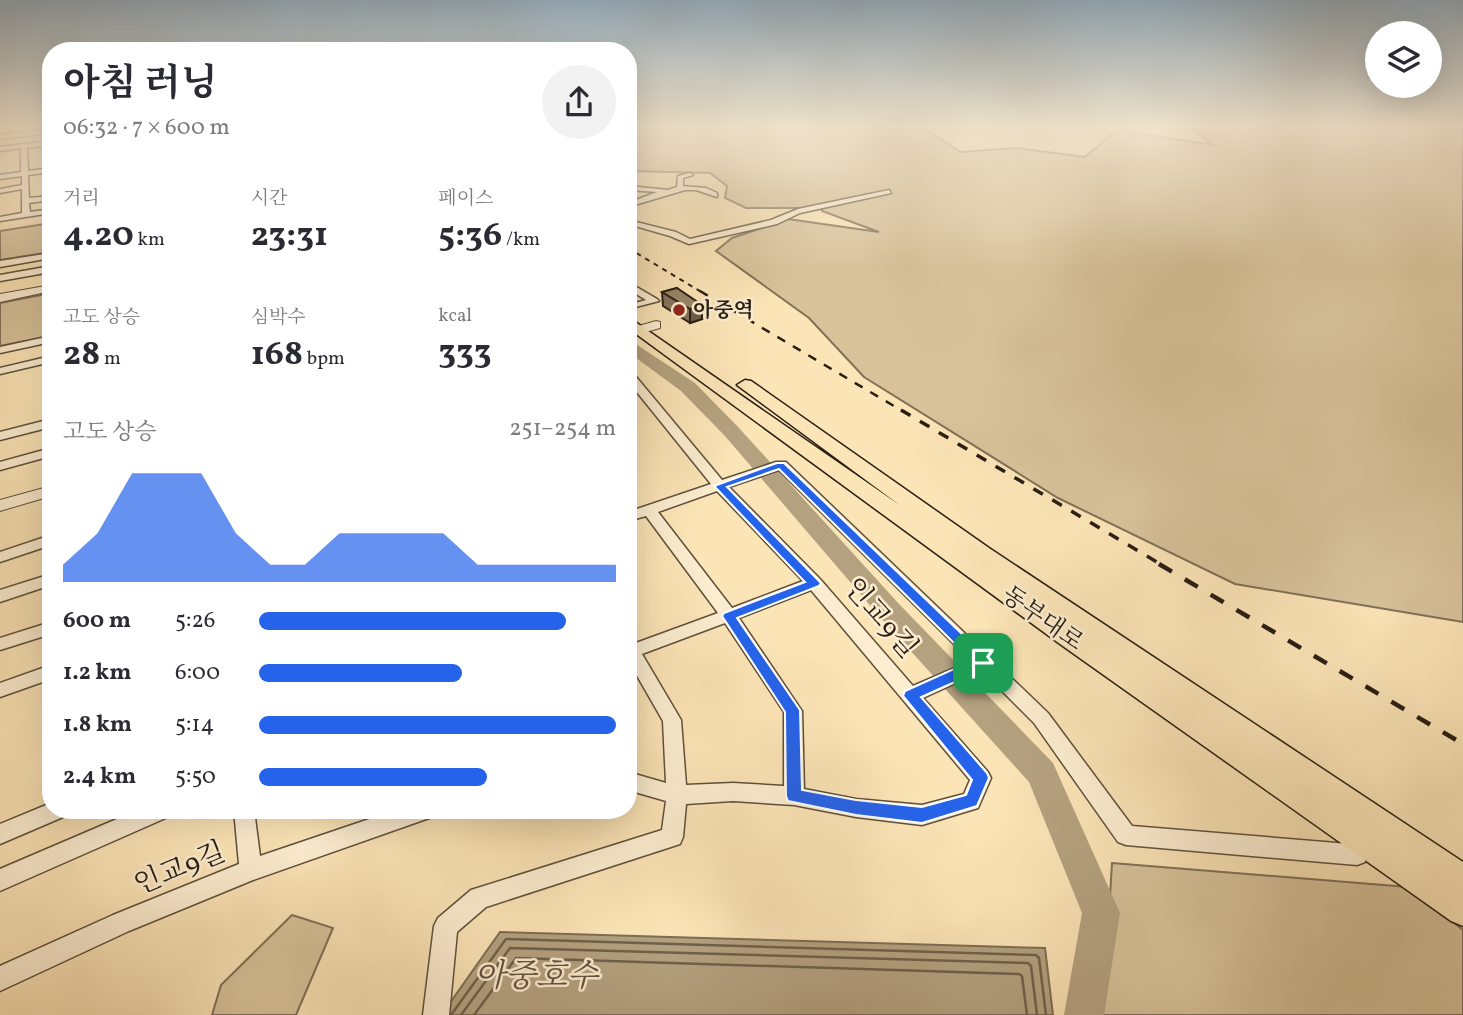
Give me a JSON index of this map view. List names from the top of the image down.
{
  "streets": {
    "main road": ["동부대로"],
    "street": ["인교9길"]
  },
  "water": ["아중호수"],
  "places": ["아중역"],
  "page": {
    "heading": ["아침 러닝", "06:32 · 7 × 600 m"],
    "stats": [
      ["거리", "4.20 km"],
      ["시간", "23:31"],
      ["페이스", "5:36 /km"],
      ["고도 상승", "28 m"],
      ["심박수", "168 bpm"],
      ["kcal", "333"]
    ],
    "chart": ["고도 상승", "251–254 m"],
    "list": [
      {
        "name": "600 m",
        "note": "5:26"
      },
      {
        "name": "1.2 km",
        "note": "6:00"
      },
      {
        "name": "1.8 km",
        "note": "5:14"
      },
      {
        "name": "2.4 km",
        "note": "5:50"
      }
    ]
  }
}
